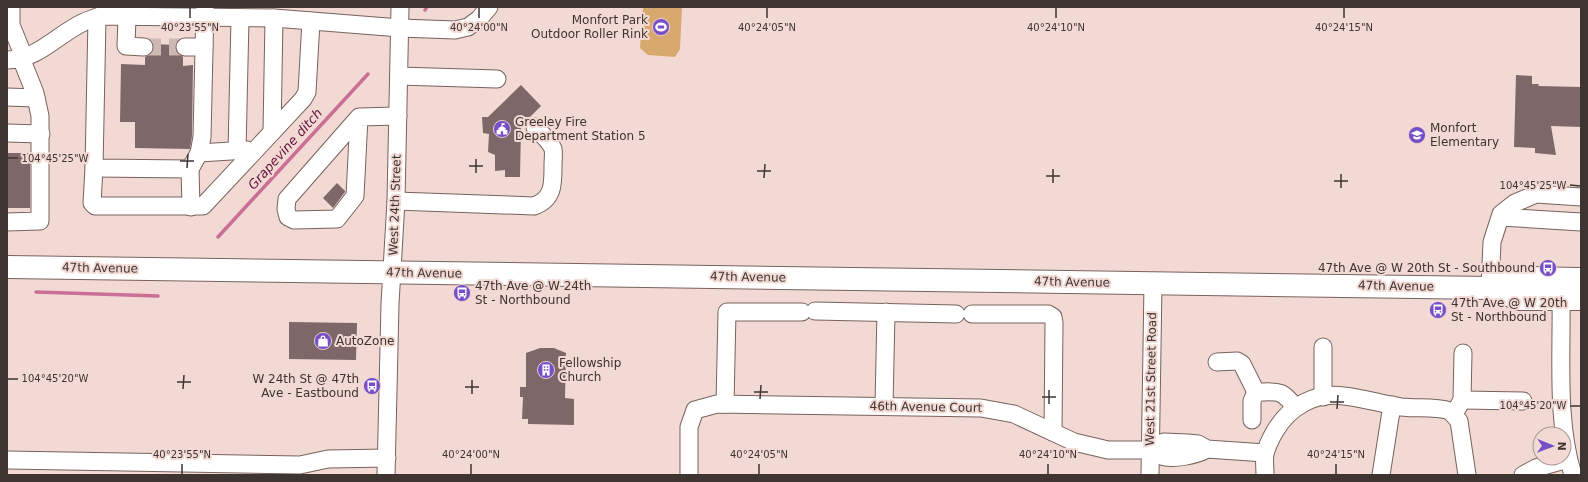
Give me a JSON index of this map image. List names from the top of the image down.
{
  "streets": {
    "main road": ["47th Avenue"],
    "street": ["West 24th Street", "West 21st Street Road", "46th Avenue Court"]
  },
  "crossings": [
    ["West 24th Street", "47th Avenue"],
    ["47th Avenue", "West 21st Street Road"],
    ["West 21st Street Road", "46th Avenue Court"]
  ],
  "water": ["Grapevine ditch"],
  "places": {
    "sports": ["Monfort Park Outdoor Roller Rink"],
    "public building": ["Greeley Fire Department Station 5"],
    "school or university": ["Monfort Elementary"],
    "bus stop": [
      "47th Ave @ W 20th St - Southbound",
      "47th Ave @ W 24th St - Northbound",
      "47th Ave @ W 20th St - Northbound",
      "W 24th St @ 47th Ave - Eastbound"
    ],
    "shop": ["AutoZone"],
    "building": ["Fellowship Church"]
  },
  "north": "right",
  "coordinates": [
    "40°23'55\"N",
    "40°24'00\"N",
    "40°24'05\"N",
    "40°24'10\"N",
    "40°24'15\"N",
    "104°45'25\"W",
    "104°45'20\"W"
  ]
}
